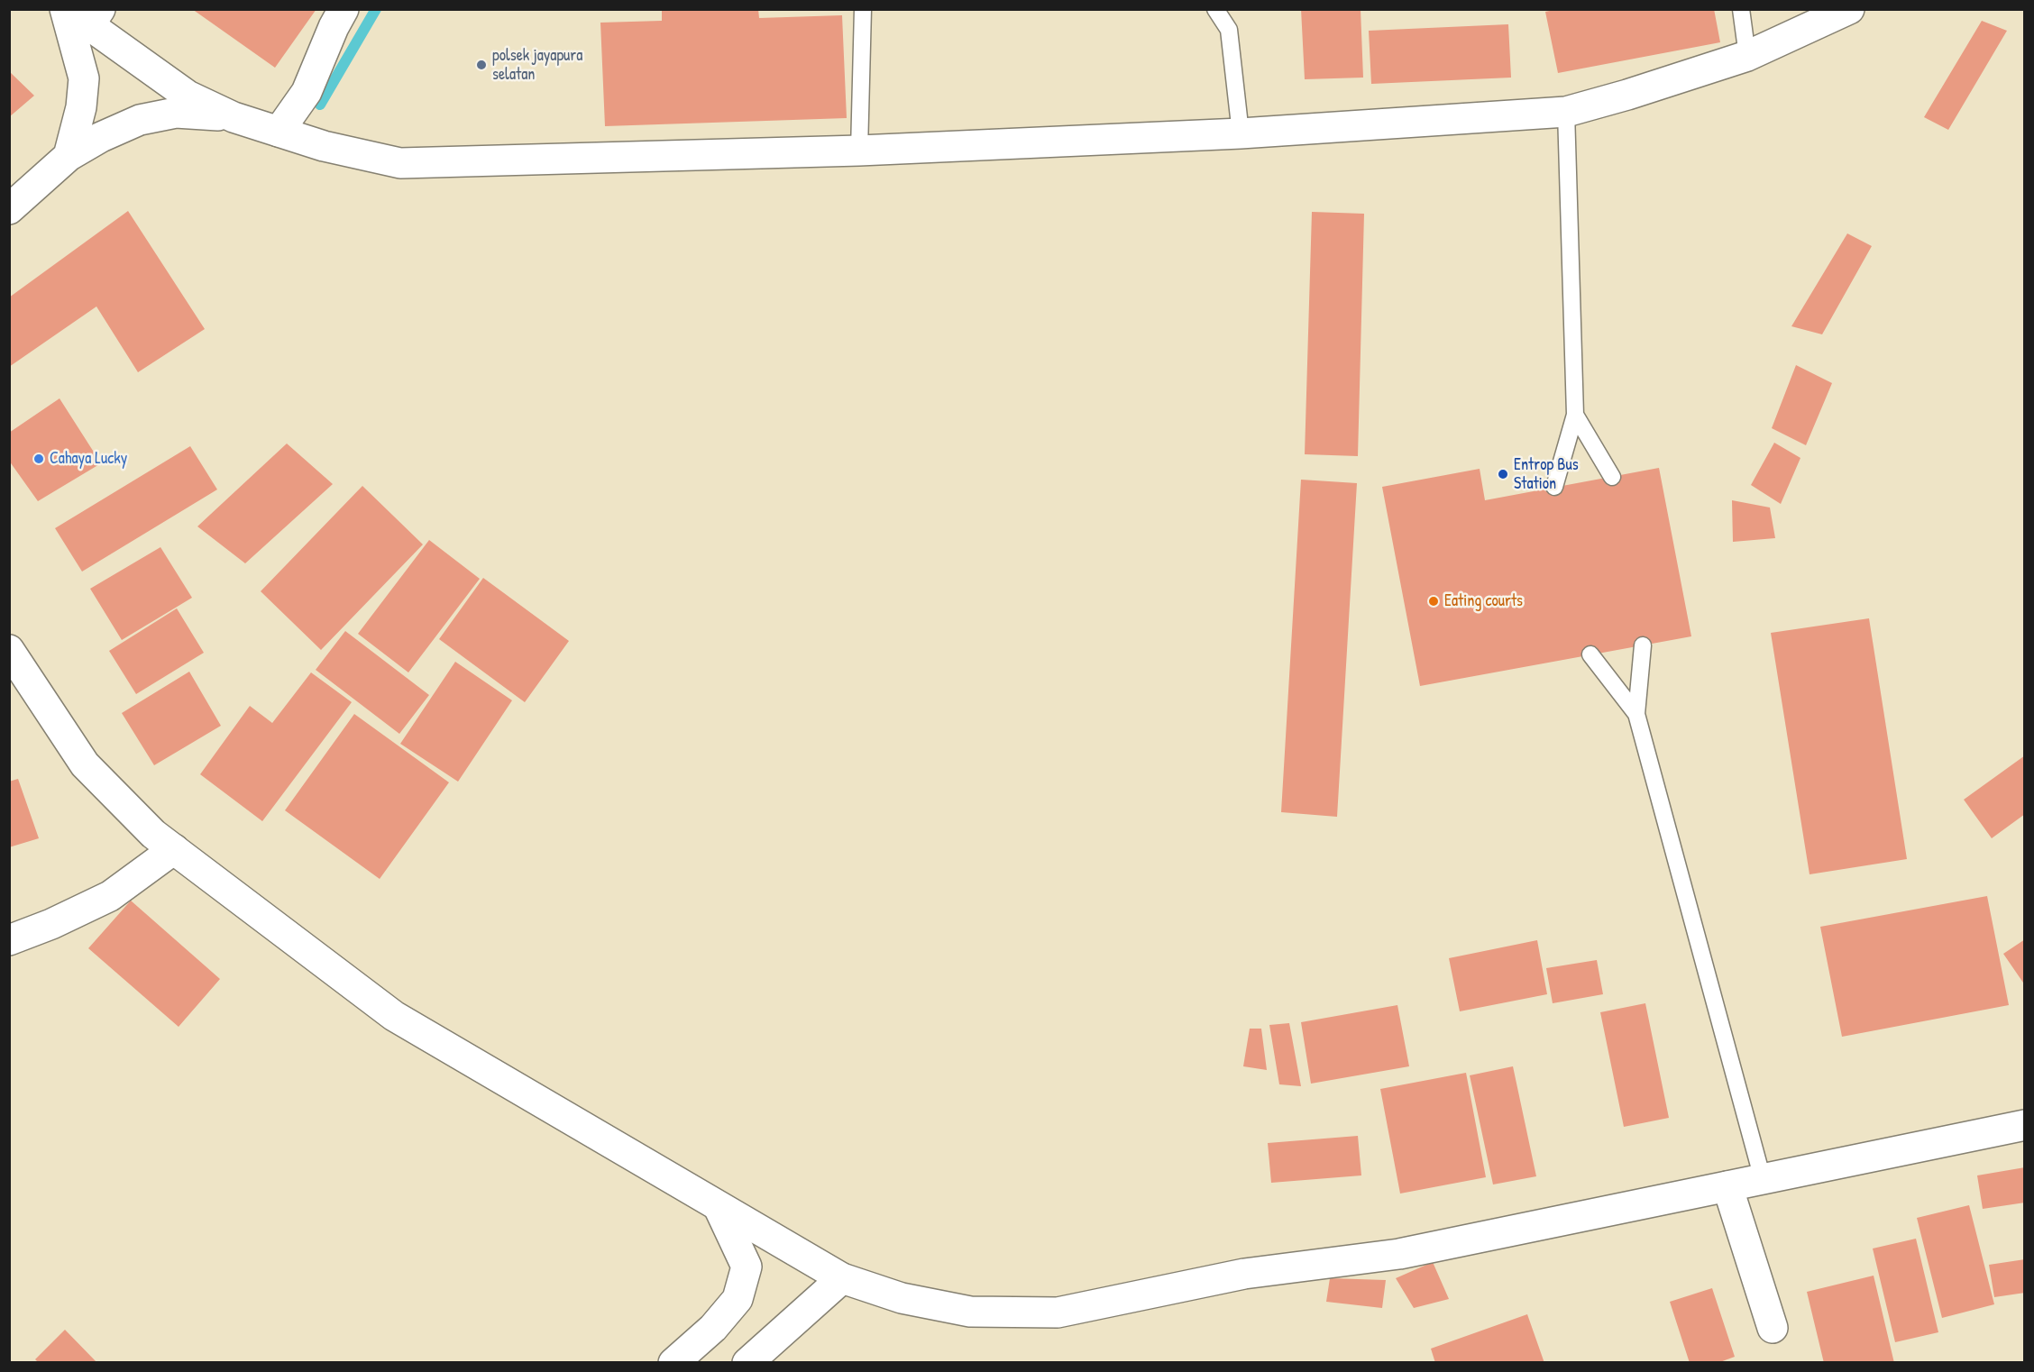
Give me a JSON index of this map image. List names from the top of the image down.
{
  "places": [
    "polsek jayapura selatan",
    "Cahaya Lucky",
    "Entrop Bus Station",
    "Eating courts"
  ]
}
